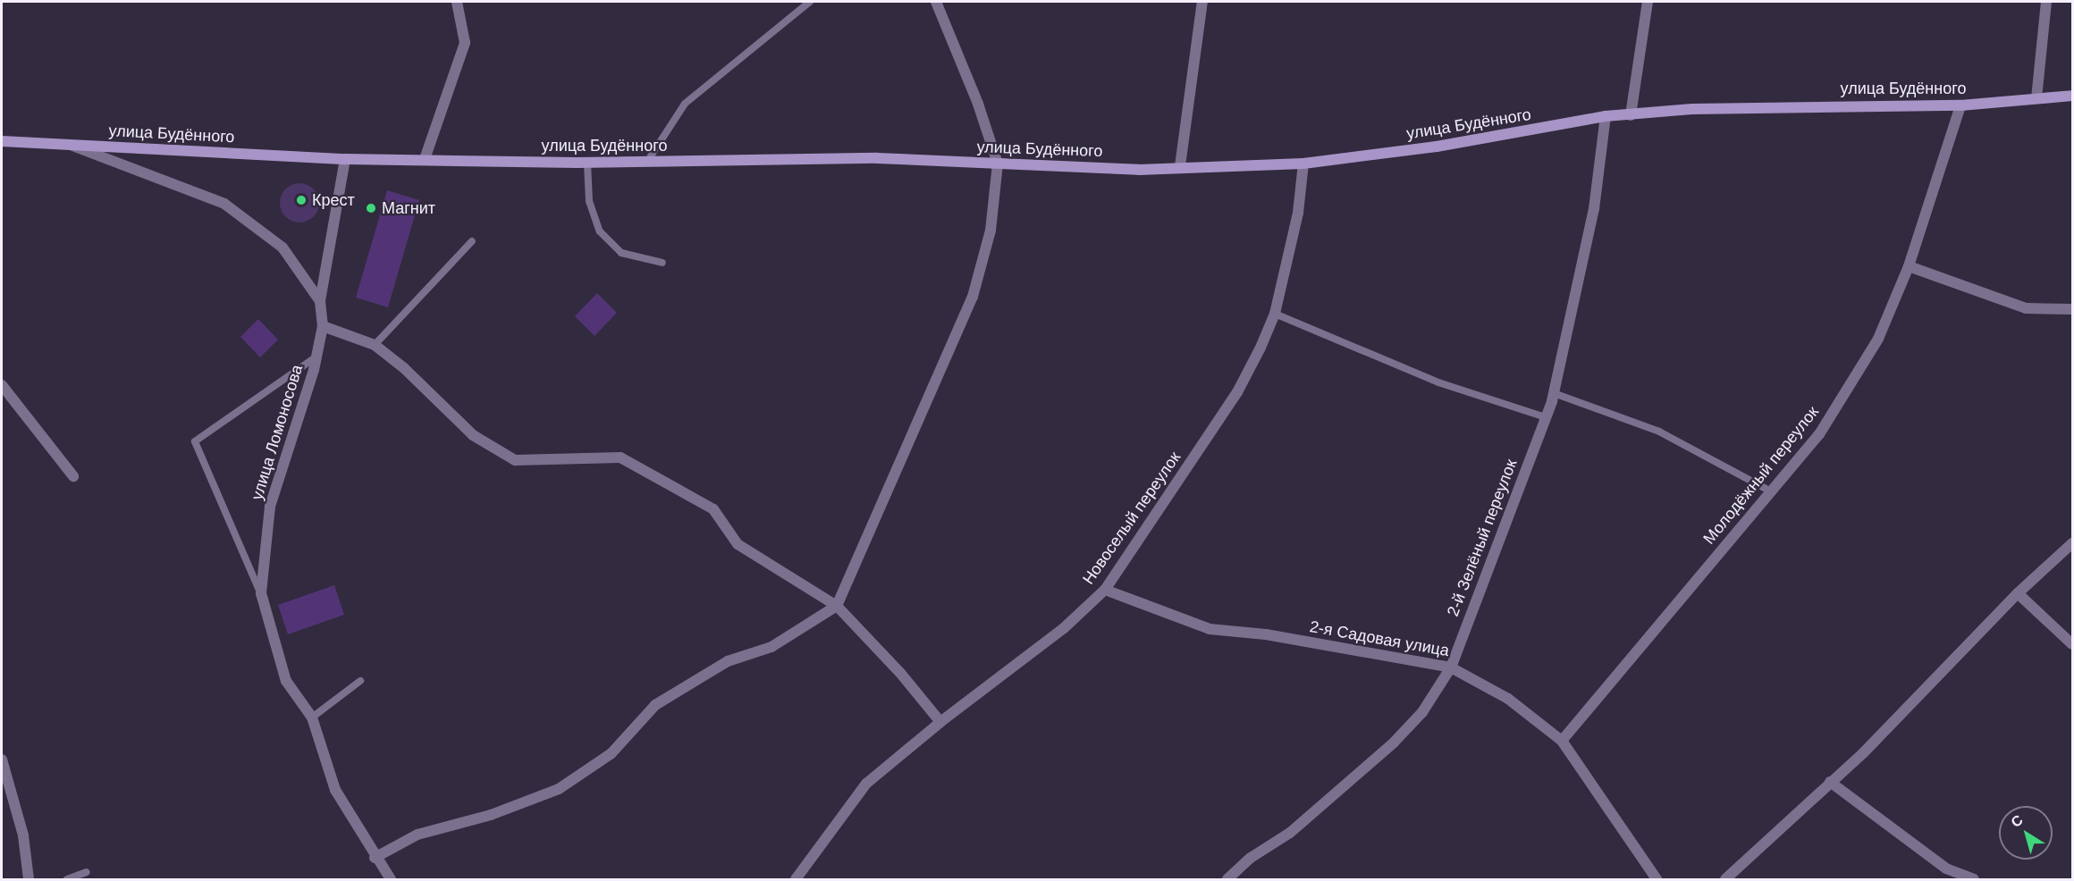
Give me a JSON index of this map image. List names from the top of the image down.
{
  "streets": {
    "main road": ["улица Будённого"],
    "street": [
      "улица Ломоносова",
      "Молодёжный переулок",
      "Новоселый переулок",
      "2-й Зелёный переулок",
      "2-я Садовая улица"
    ]
  },
  "crossings": [
    ["улица Будённого", "улица Ломоносова"],
    ["улица Будённого", "Молодёжный переулок"],
    ["улица Будённого", "Новоселый переулок"],
    ["улица Будённого", "2-й Зелёный переулок"],
    ["Молодёжный переулок", "2-я Садовая улица"],
    ["Новоселый переулок", "2-я Садовая улица"],
    ["2-й Зелёный переулок", "2-я Садовая улица"]
  ],
  "places": ["Крест", "Магнит"],
  "north": "top left"
}
